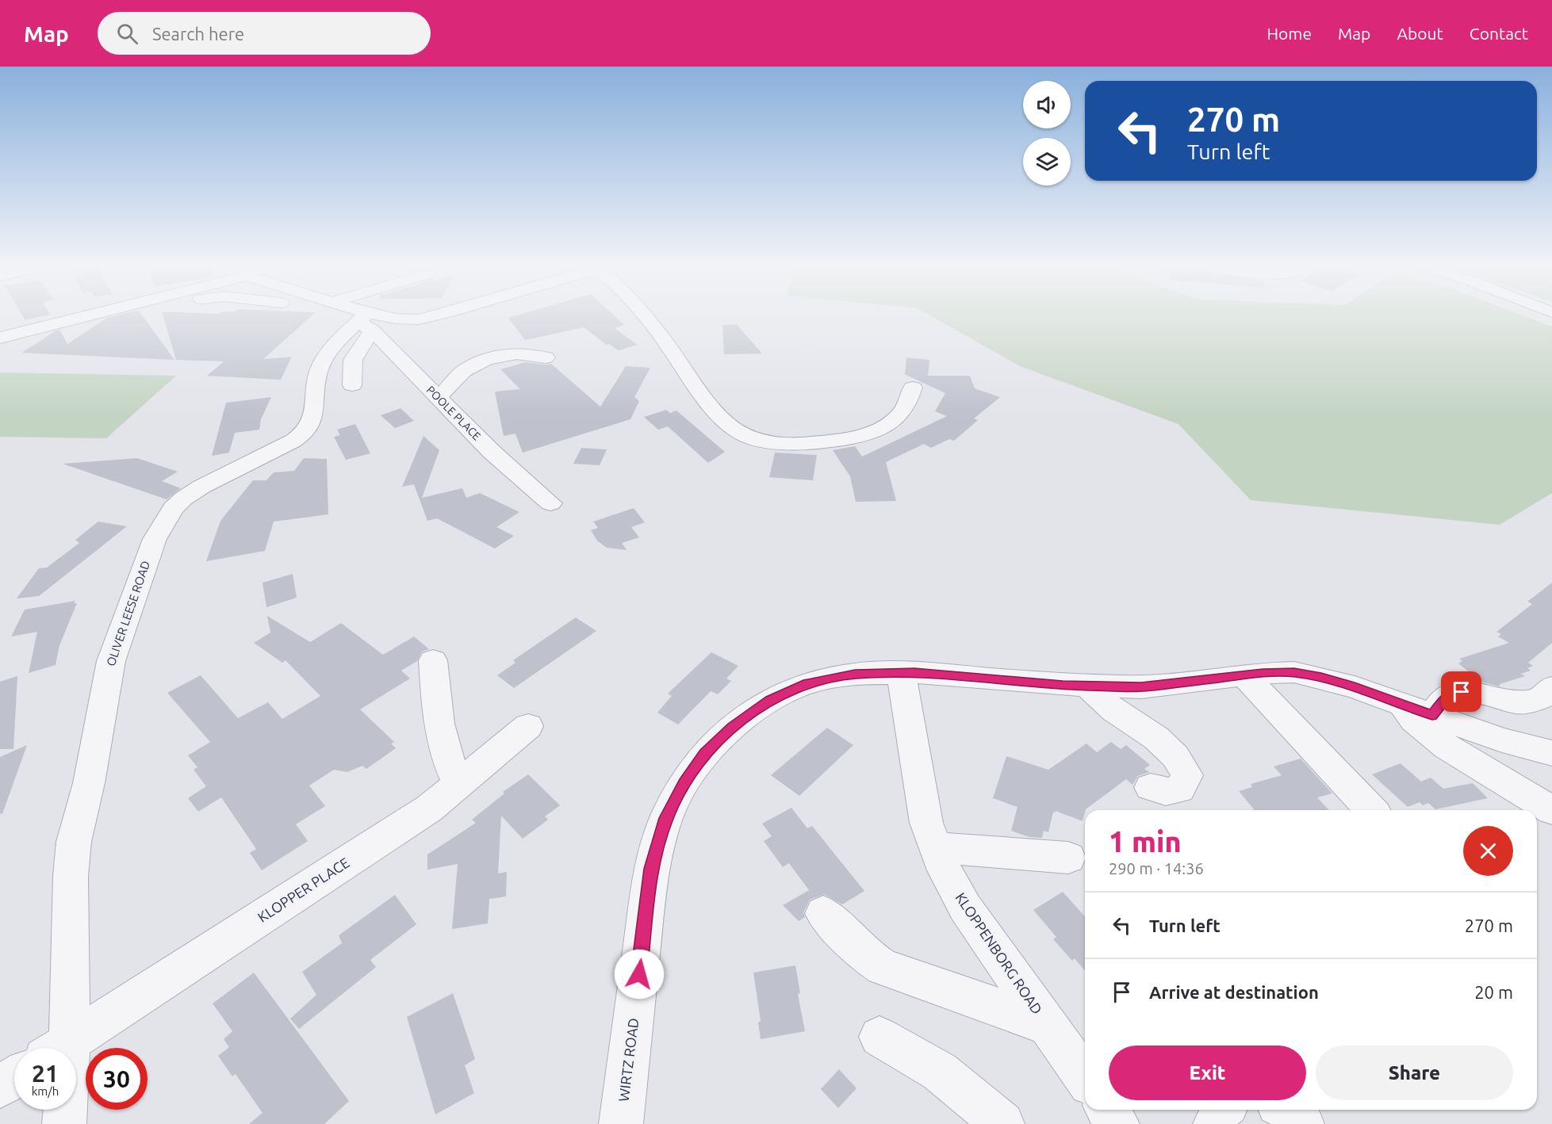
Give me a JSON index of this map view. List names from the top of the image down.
{
  "streets": {
    "street": [
      "POOLE PLACE",
      "OLIVER LEESE ROAD",
      "KLOPPER PLACE",
      "KLOPPENBORG ROAD",
      "WIRTZ ROAD"
    ]
  },
  "crossings": [
    ["POOLE PLACE", "OLIVER LEESE ROAD"],
    ["KLOPPENBORG ROAD", "WIRTZ ROAD"]
  ],
  "page": {
    "header": "Map",
    "search": "Search here",
    "nav": [
      "Home",
      "Map",
      "About",
      "Contact"
    ],
    "turn": ["270 m", "Turn left"],
    "heading": ["1 min", "290 m · 14:36"],
    "list": [
      {
        "name": "Turn left",
        "value": "270 m"
      },
      {
        "name": "Arrive at destination",
        "value": "20 m"
      }
    ],
    "buttons": ["Exit", "Share"],
    "speed": "21 km/h",
    "limit": "30"
  }
}
